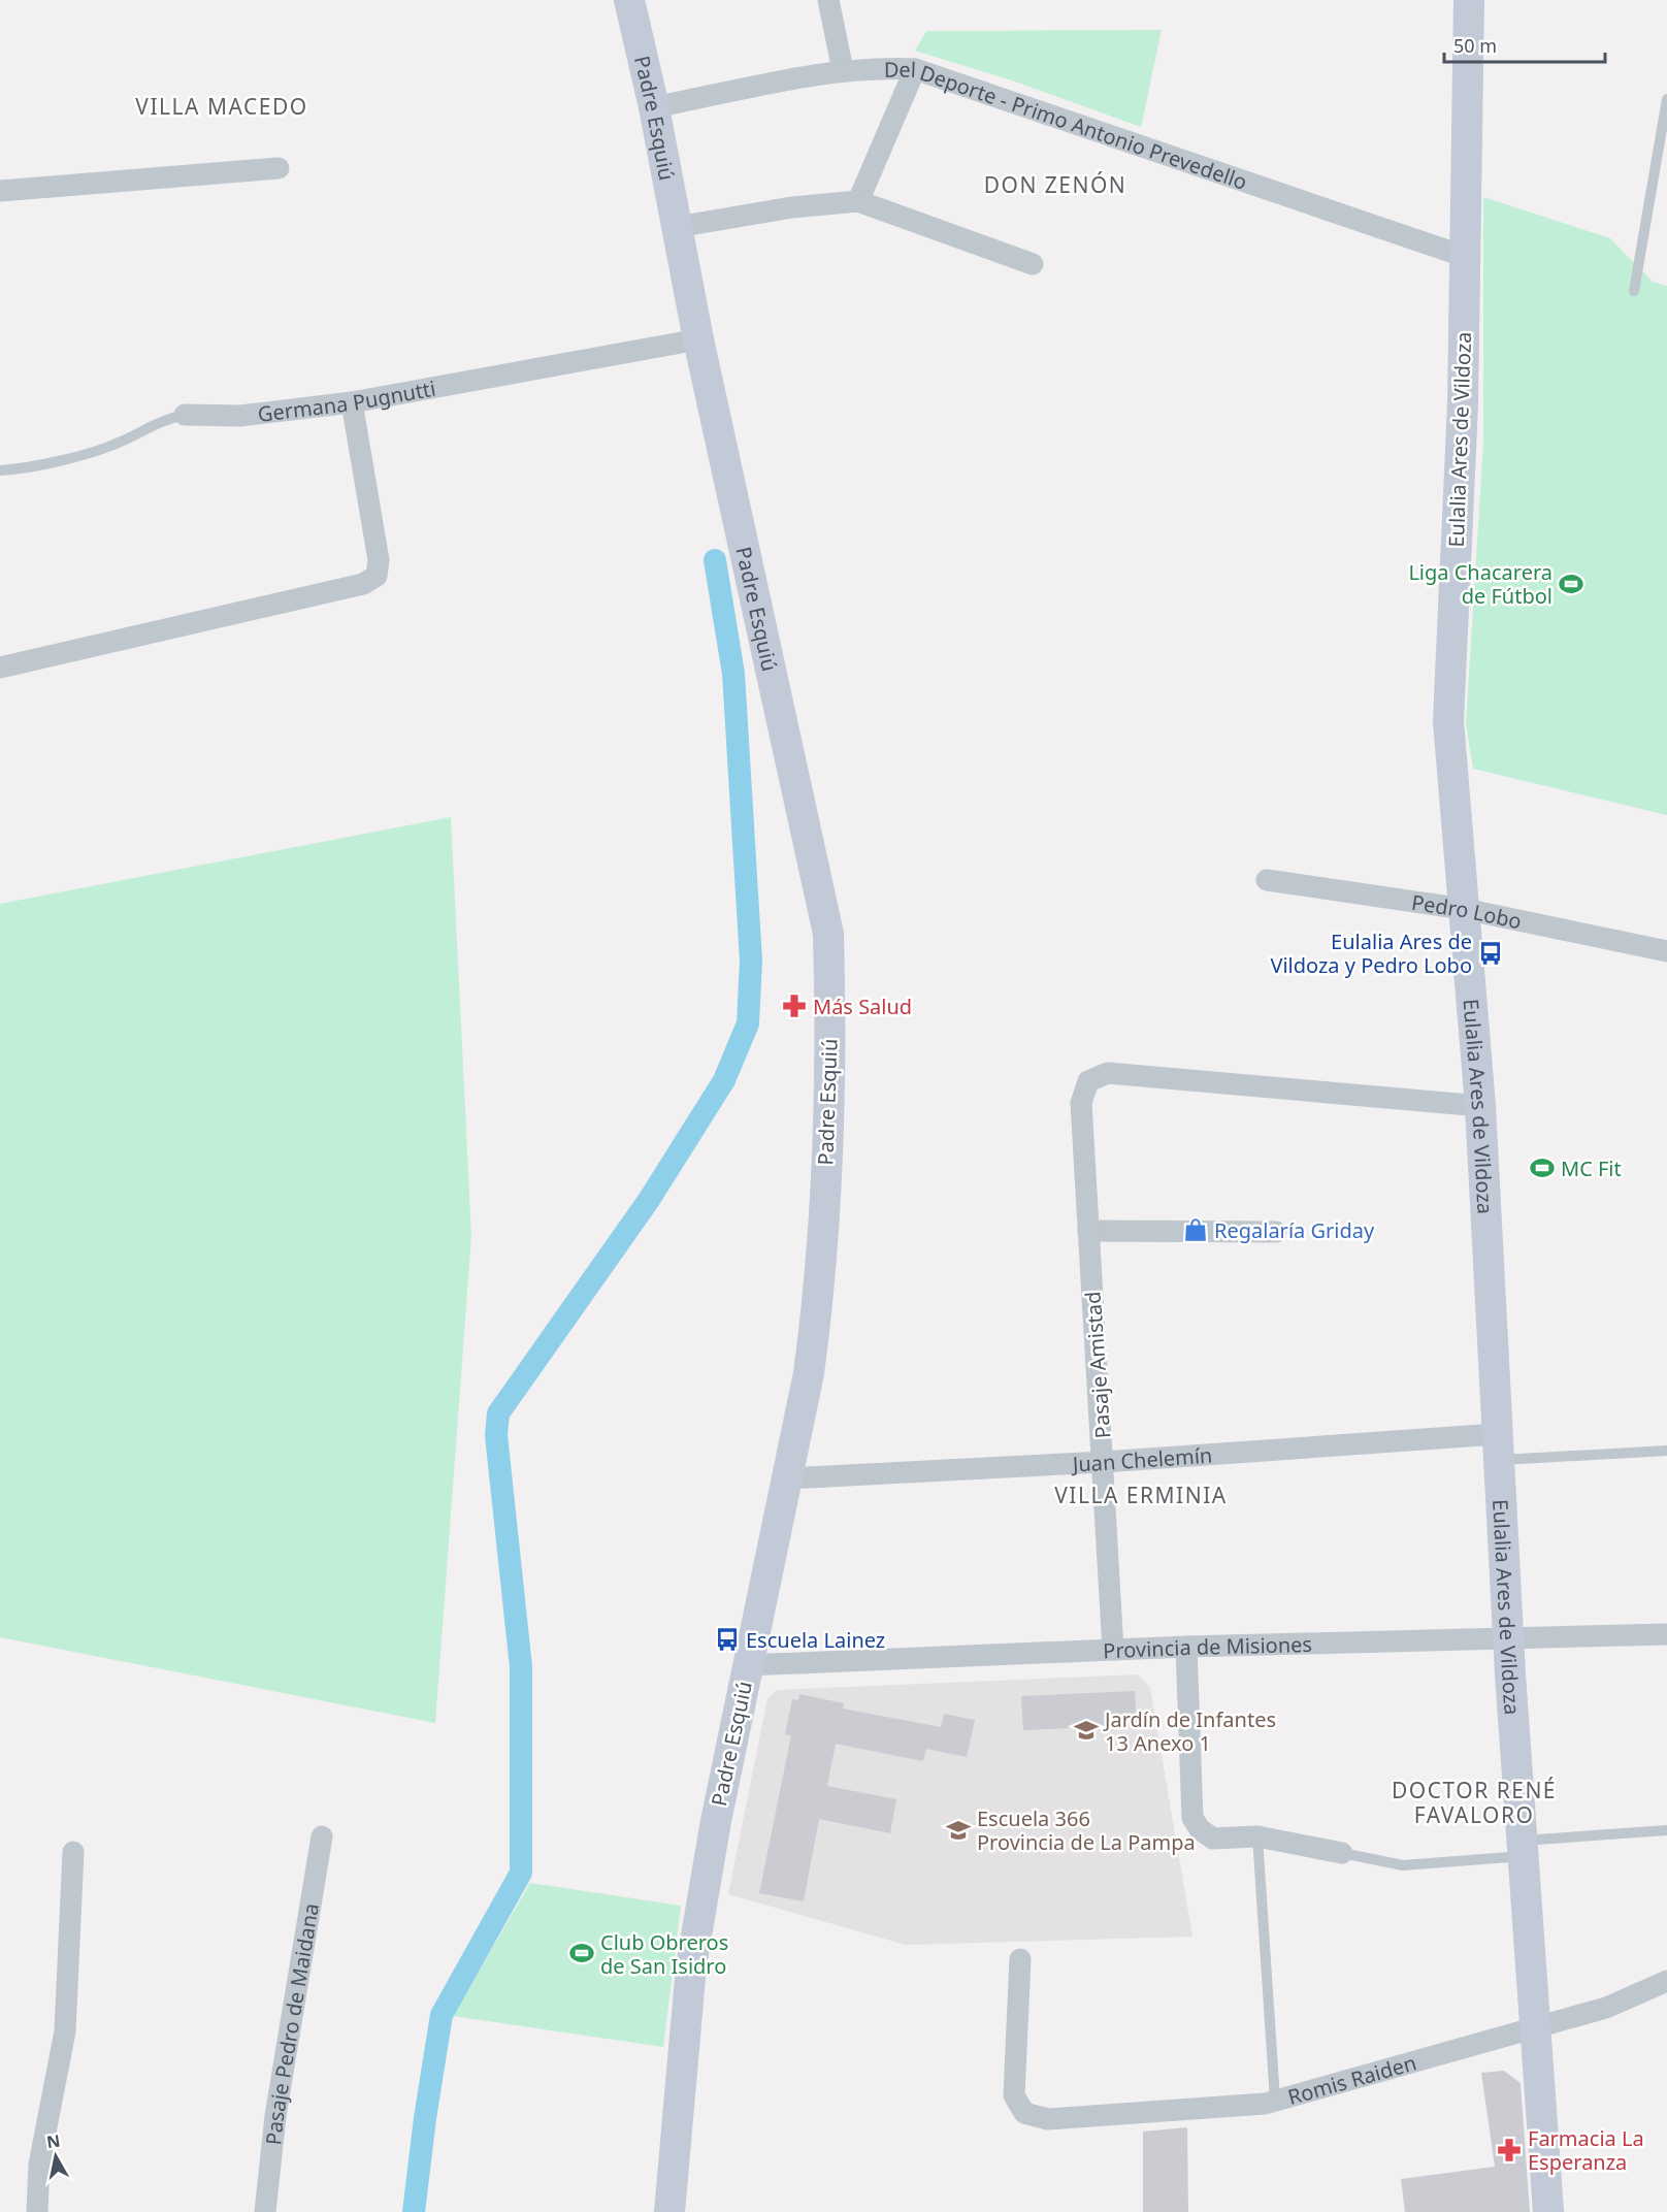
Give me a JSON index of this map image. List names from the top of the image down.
{
  "streets": {
    "street": [
      "Padre Esquiú",
      "Del Deporte - Primo Antonio Prevedello",
      "Germana Pugnutti",
      "Eulalia Ares de Vildoza",
      "Pedro Lobo",
      "Pasaje Amistad",
      "Juan Chelemín",
      "Provincia de Misiones",
      "Pasaje Pedro de Maidana",
      "Romis Raiden"
    ]
  },
  "crossings": [
    ["Padre Esquiú", "Del Deporte - Primo Antonio Prevedello"],
    ["Padre Esquiú", "Germana Pugnutti"],
    ["Padre Esquiú", "Juan Chelemín"],
    ["Padre Esquiú", "Provincia de Misiones"],
    ["Del Deporte - Primo Antonio Prevedello", "Eulalia Ares de Vildoza"],
    ["Eulalia Ares de Vildoza", "Pedro Lobo"],
    ["Eulalia Ares de Vildoza", "Pasaje Amistad"],
    ["Eulalia Ares de Vildoza", "Juan Chelemín"],
    ["Eulalia Ares de Vildoza", "Provincia de Misiones"],
    ["Eulalia Ares de Vildoza", "Romis Raiden"],
    ["Pasaje Amistad", "Juan Chelemín"],
    ["Pasaje Amistad", "Provincia de Misiones"]
  ],
  "districts": [
    "VILLA MACEDO",
    "DON ZENÓN",
    "VILLA ERMINIA",
    "DOCTOR RENÉ FAVALORO"
  ],
  "places": {
    "sports": ["Liga Chacarera de Fútbol", "MC Fit", "Club Obreros de San Isidro"],
    "bus stop": ["Eulalia Ares de Vildoza y Pedro Lobo", "Escuela Lainez"],
    "pharmacy": ["Más Salud", "Farmacia La Esperanza"],
    "shop": ["Regalaría Griday"],
    "school or university": ["Jardín de Infantes 13 Anexo 1", "Escuela 366 Provincia de La Pampa"]
  },
  "scale_bar": "50 m",
  "north": "top"
}
